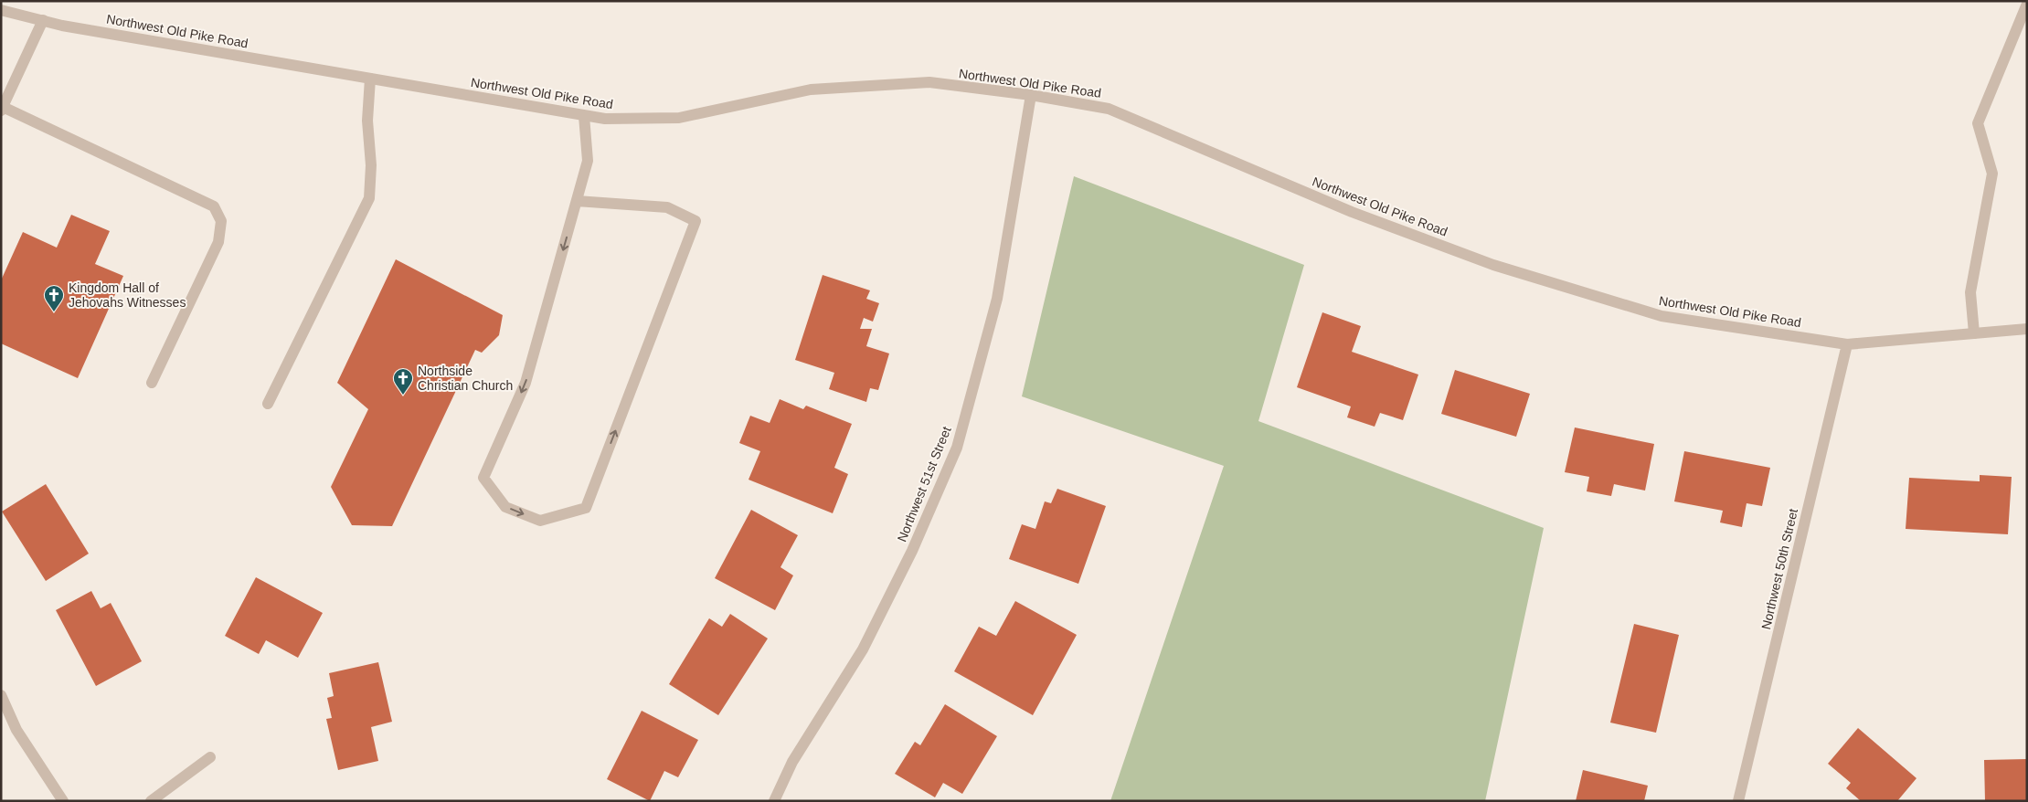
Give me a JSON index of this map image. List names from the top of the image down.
{
  "streets": {
    "street": ["Northwest Old Pike Road", "Northwest 51st Street", "Northwest 50th Street"]
  },
  "crossings": [
    ["Northwest Old Pike Road", "Northwest 51st Street"],
    ["Northwest Old Pike Road", "Northwest 50th Street"]
  ],
  "places": {
    "church": ["Kingdom Hall of Jehovahs Witnesses", "Northside Christian Church"]
  }
}
